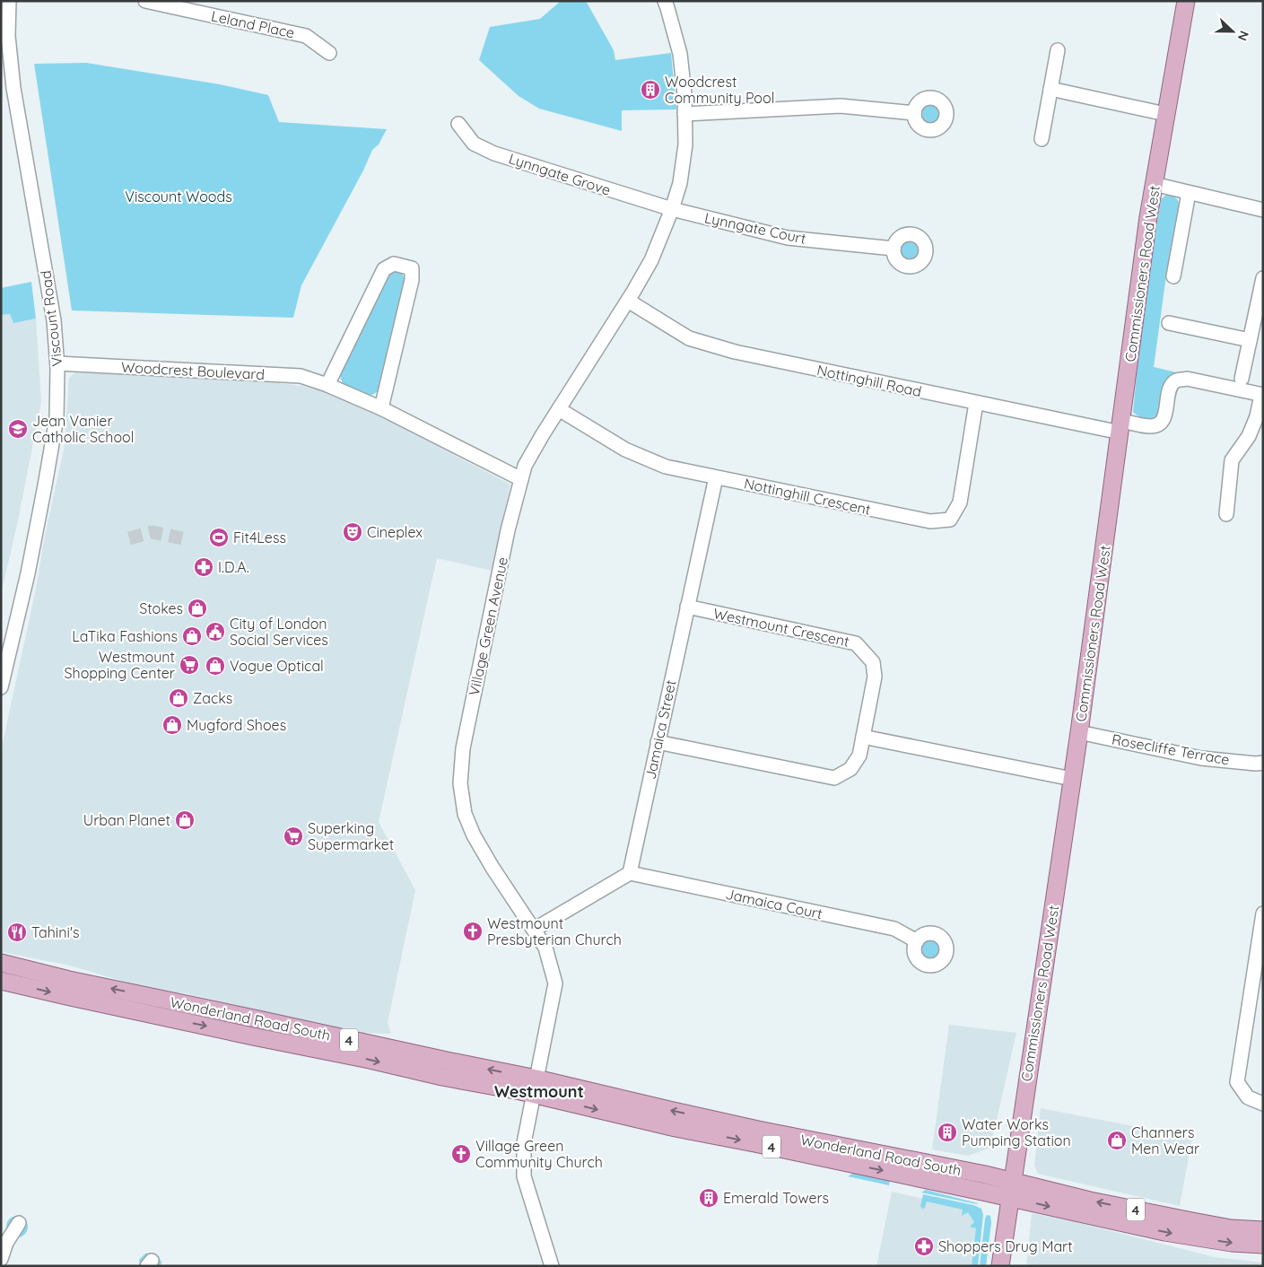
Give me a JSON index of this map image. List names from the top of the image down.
{
  "streets": {
    "main road": ["Commissioners Road West", "Wonderland Road South", "4"],
    "street": [
      "Leland Place",
      "Lynngate Grove",
      "Lynngate Court",
      "Viscount Road",
      "Woodcrest Boulevard",
      "Nottinghill Road",
      "Nottinghill Crescent",
      "Village Green Avenue",
      "Westmount Crescent",
      "Jamaica Street",
      "Rosecliffe Terrace",
      "Jamaica Court"
    ]
  },
  "crossings": [
    ["Lynngate Grove", "Lynngate Court"],
    ["Lynngate Grove", "Village Green Avenue"],
    ["Lynngate Court", "Village Green Avenue"],
    ["Commissioners Road West", "Nottinghill Road"],
    ["Commissioners Road West", "Rosecliffe Terrace"],
    ["Commissioners Road West", "Wonderland Road South"],
    ["Viscount Road", "Woodcrest Boulevard"],
    ["Woodcrest Boulevard", "Village Green Avenue"],
    ["Nottinghill Road", "Nottinghill Crescent"],
    ["Nottinghill Road", "Village Green Avenue"],
    ["Nottinghill Crescent", "Village Green Avenue"],
    ["Nottinghill Crescent", "Jamaica Street"],
    ["Village Green Avenue", "Wonderland Road South"],
    ["Westmount Crescent", "Jamaica Street"],
    ["Jamaica Street", "Jamaica Court"]
  ],
  "districts": ["Westmount"],
  "parks": ["Viscount Woods"],
  "places": {
    "building": ["Woodcrest Community Pool", "Water Works Pumping Station", "Emerald Towers"],
    "school or university": ["Jean Vanier Catholic School"],
    "theatre": ["Cineplex"],
    "sports": ["Fit4Less"],
    "pharmacy": ["I.D.A.", "Shoppers Drug Mart"],
    "shop": [
      "Stokes",
      "LaTika Fashions",
      "Vogue Optical",
      "Zacks",
      "Mugford Shoes",
      "Urban Planet",
      "Channers Men Wear"
    ],
    "public building": ["City of London Social Services"],
    "supermarket": ["Westmount Shopping Center", "Superking Supermarket"],
    "church": ["Westmount Presbyterian Church", "Village Green Community Church"],
    "restaurant": ["Tahini's"]
  },
  "north": "right"
}
